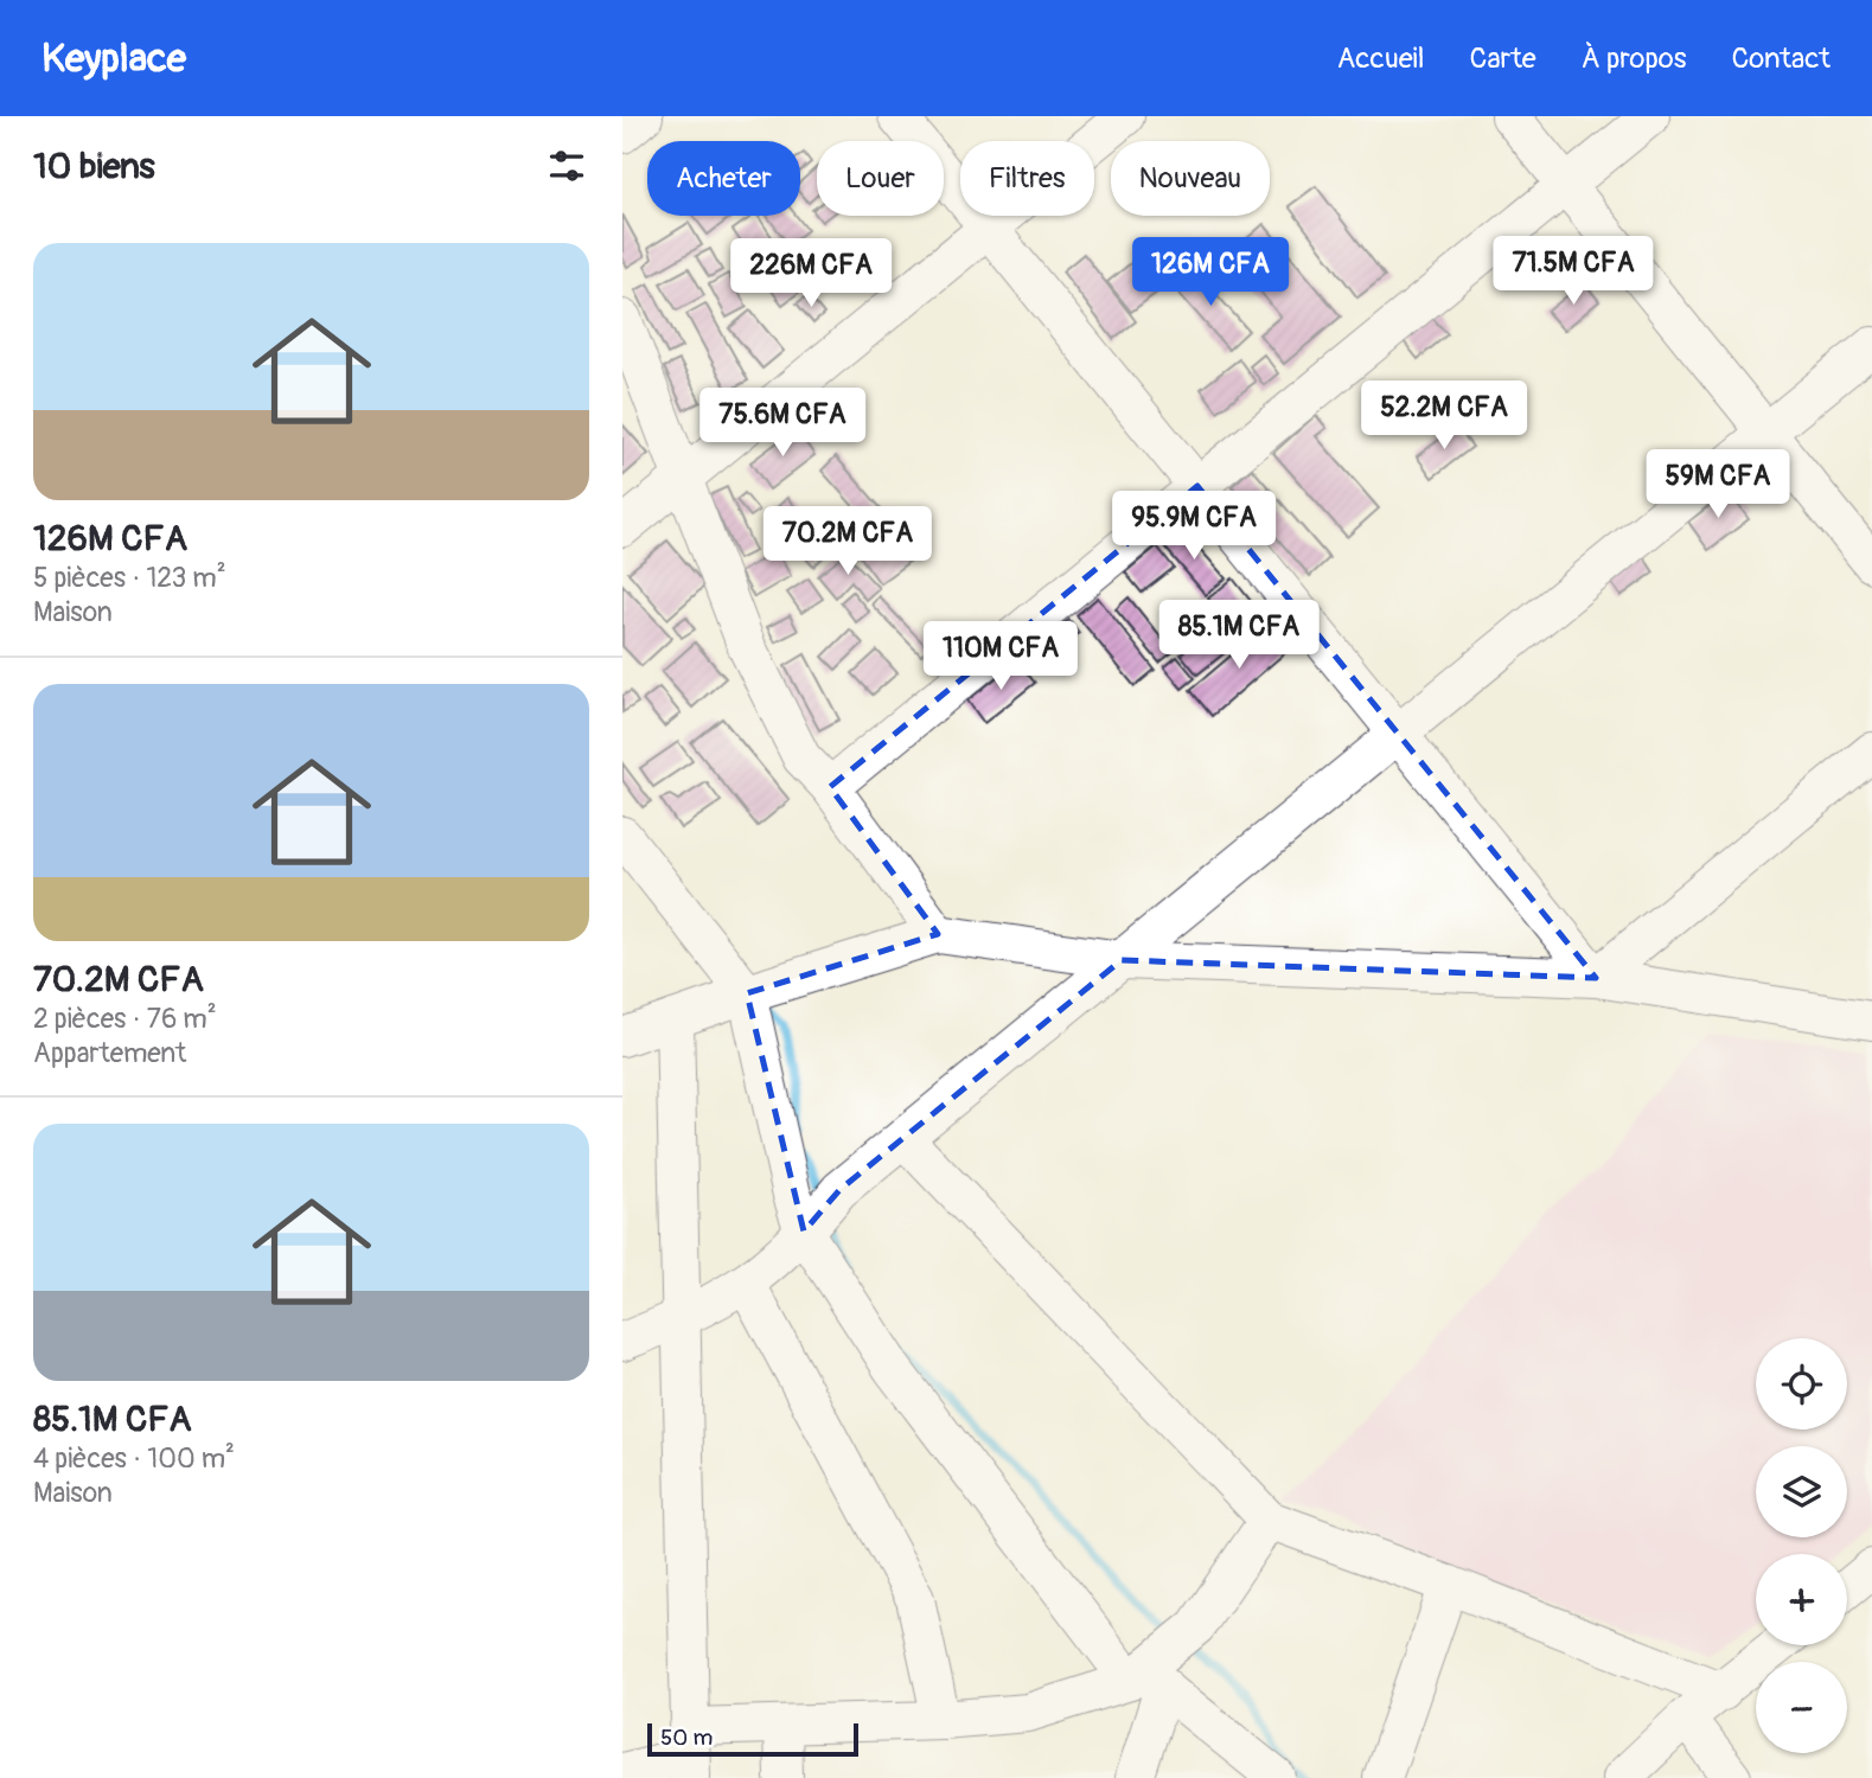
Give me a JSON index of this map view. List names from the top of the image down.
{
  "scale_bar": "50 m",
  "page": {
    "header": "Keyplace",
    "nav": [
      "Accueil",
      "Carte",
      "À propos",
      "Contact"
    ],
    "heading": "10 biens",
    "chip": [
      "Acheter",
      "Louer",
      "Filtres",
      "Nouveau"
    ],
    "list": [
      {
        "name": "126M CFA",
        "note": "5 pièces · 123 m² · Maison"
      },
      {
        "name": "70.2M CFA",
        "note": "2 pièces · 76 m² · Appartement"
      },
      {
        "name": "85.1M CFA",
        "note": "4 pièces · 100 m² · Maison"
      }
    ],
    "price": [
      "71.5M CFA",
      "126M CFA",
      "226M CFA",
      "52.2M CFA",
      "75.6M CFA",
      "59M CFA",
      "95.9M CFA",
      "70.2M CFA",
      "85.1M CFA",
      "110M CFA"
    ],
    "map_buttons": ["+", "−"],
    "scale": "50 m"
  }
}
